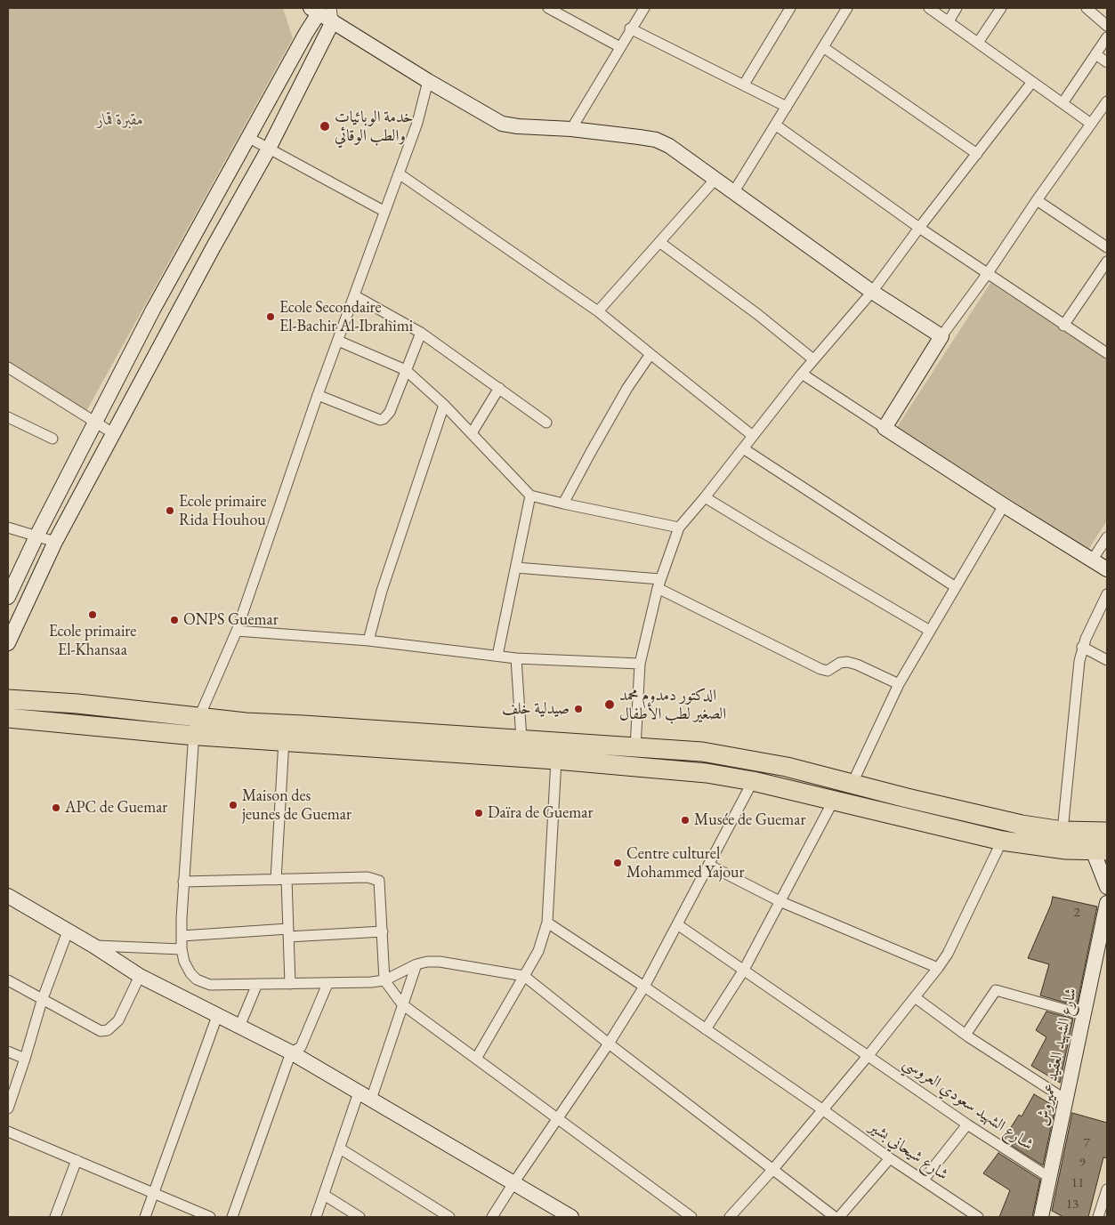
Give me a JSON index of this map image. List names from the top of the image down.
{
  "streets": {
    "street": ["شارع الشهيد العقيد عميروش", "شـارع الشهيد سعودي العروسي", "شارع شيحاني بشير"]
  },
  "crossings": [
    ["شارع الشهيد العقيد عميروش", "شـارع الشهيد سعودي العروسي"]
  ],
  "parks": ["مقبرة قمار"],
  "places": [
    "خدمة الوبائيات والطب الوقائي",
    "Ecole Secondaire El-Bachir Al-Ibrahimi",
    "Ecole primaire Rida Houhou",
    "Ecole primaire El-Khansaa",
    "ONPS Guemar",
    "الدكتور دمدوم محمد الصغير لطب الأطفال",
    "صيدلية خلف",
    "Maison des jeunes de Guemar",
    "APC de Guemar",
    "Daïra de Guemar",
    "Musée de Guemar",
    "Centre culturel Mohammed Yajour"
  ],
  "house_numbers": [
    "2",
    "7",
    "9",
    "11",
    "13"
  ]
}
